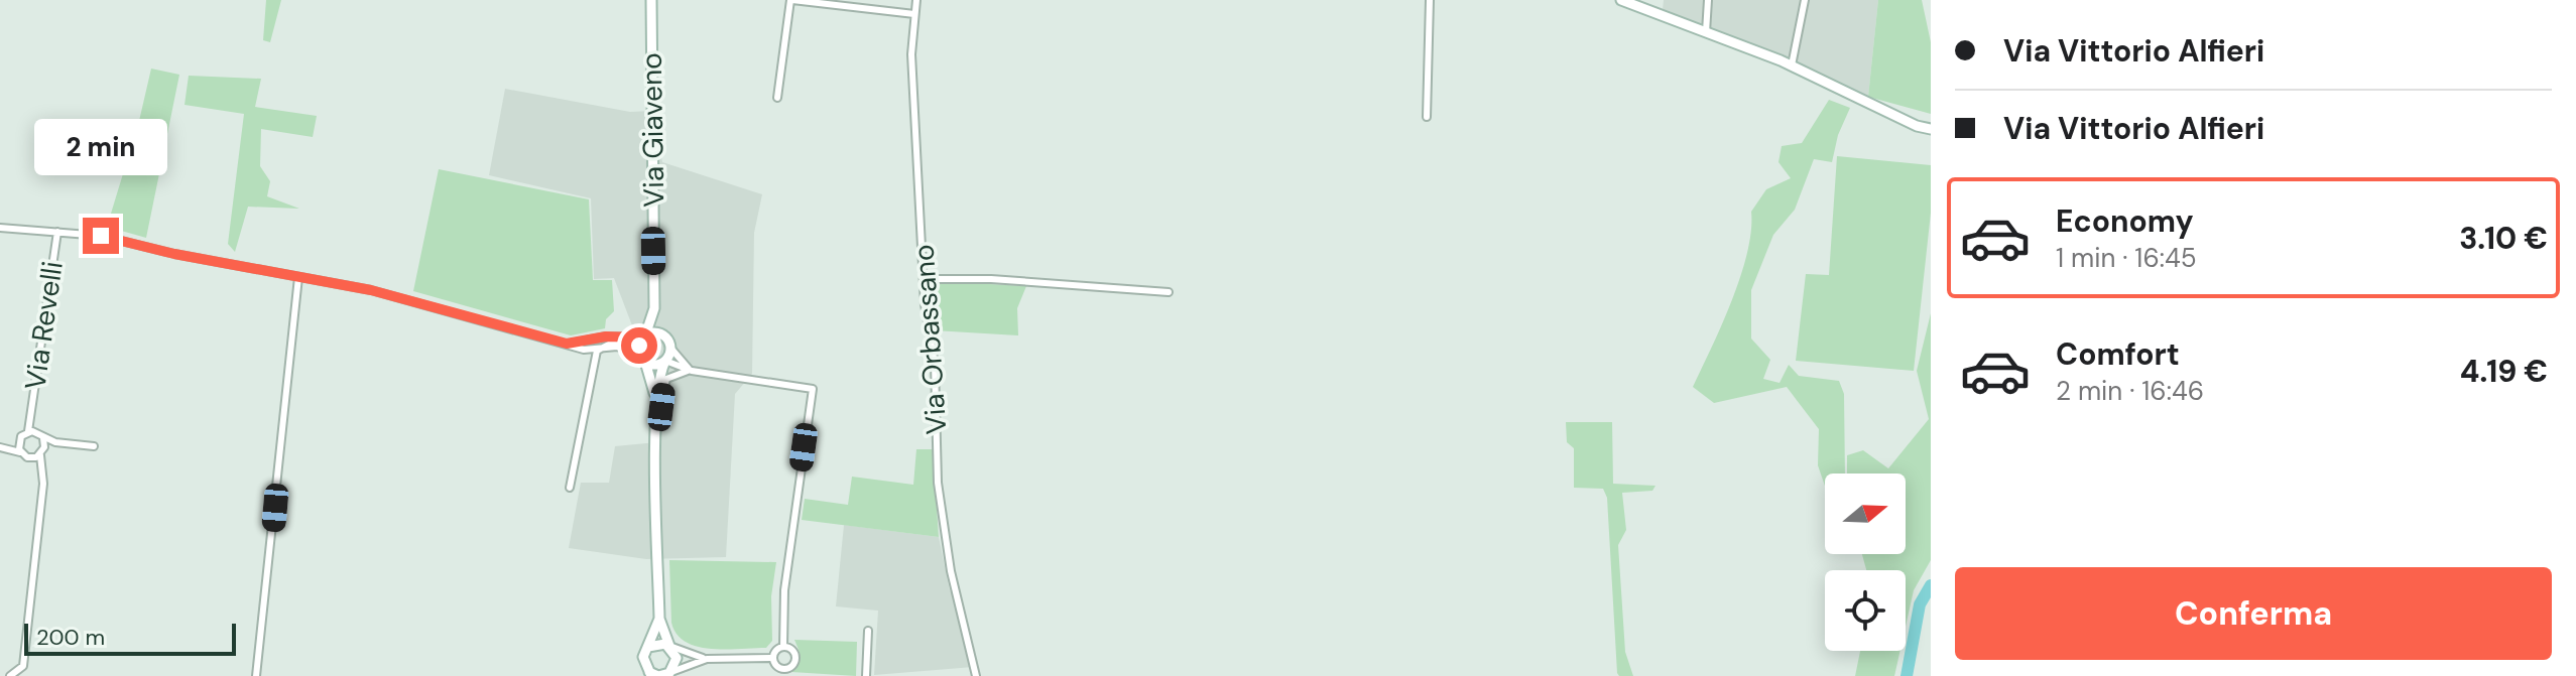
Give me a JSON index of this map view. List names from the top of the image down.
{
  "streets": {
    "main road": ["Via Giaveno"],
    "street": ["Via Revelli", "Via Orbassano"]
  },
  "scale_bar": "200 m",
  "north": "right",
  "page": {
    "banner": ["Via Vittorio Alfieri", "Via Vittorio Alfieri"],
    "bubble": "2 min",
    "list": [
      {
        "name": "Economy",
        "note": "1 min · 16:45",
        "value": "3.10 €"
      },
      {
        "name": "Comfort",
        "note": "2 min · 16:46",
        "value": "4.19 €"
      }
    ],
    "buttons": "Conferma",
    "scale": "200 m"
  }
}
